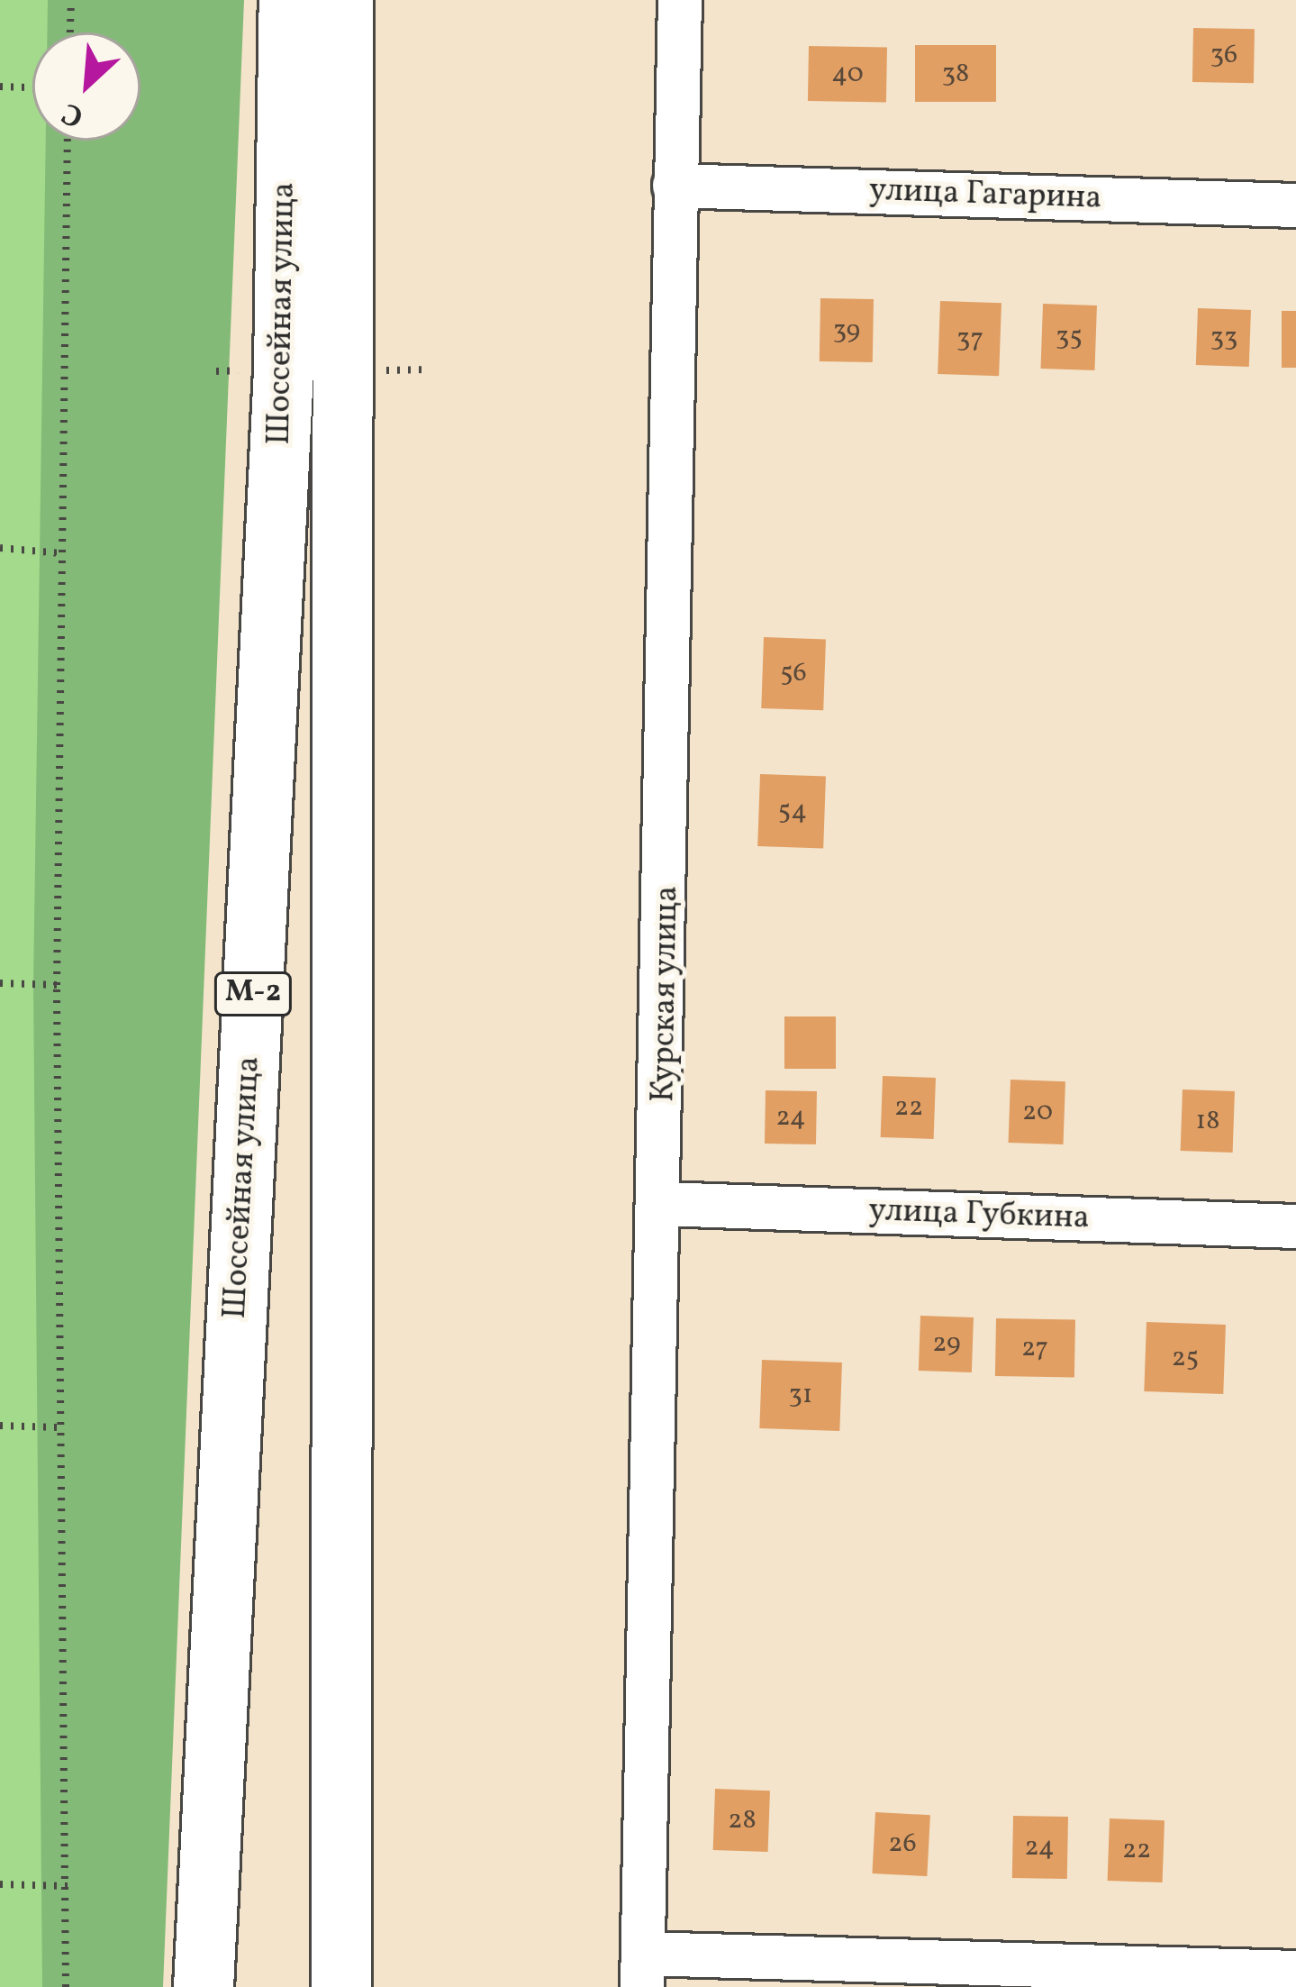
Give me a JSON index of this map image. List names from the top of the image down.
{
  "streets": {
    "highway": ["Шоссейная улица", "М-2"],
    "street": ["улица Гагарина", "Курская улица", "улица Губкина"]
  },
  "crossings": [
    ["улица Гагарина", "Курская улица"],
    ["Курская улица", "улица Губкина"]
  ],
  "house_numbers": [
    "36",
    "40",
    "38",
    "39",
    "35",
    "33",
    "37",
    "56",
    "54",
    "22",
    "20",
    "24",
    "18",
    "29",
    "27",
    "25",
    "31",
    "28",
    "26",
    "24",
    "22"
  ],
  "north": "bottom left"
}
